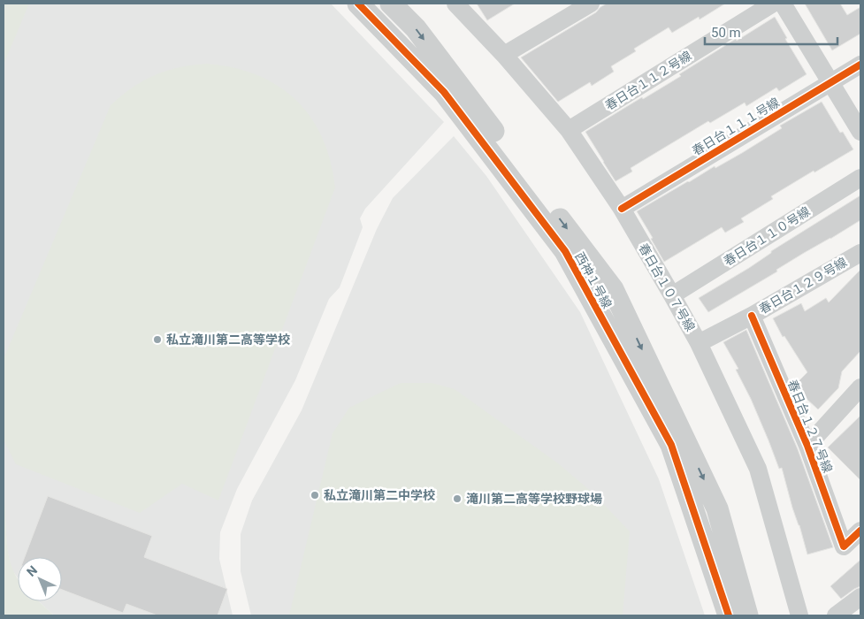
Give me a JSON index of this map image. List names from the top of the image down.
{
  "streets": {
    "street": [
      "春日台１１２号線",
      "春日台１１１号線",
      "春日台１１０号線",
      "西神１号線",
      "春日台１２９号線",
      "春日台１０７号線",
      "春日台１２７号線"
    ]
  },
  "crossings": [
    ["春日台１１２号線", "春日台１０７号線"],
    ["春日台１１１号線", "春日台１０７号線"],
    ["春日台１１０号線", "春日台１０７号線"],
    ["春日台１２９号線", "春日台１０７号線"],
    ["春日台１２９号線", "春日台１２７号線"]
  ],
  "places": ["私立滝川第二高等学校", "私立滝川第二中学校", "滝川第二高等学校野球場"],
  "scale_bar": "50 m",
  "north": "top left"
}
